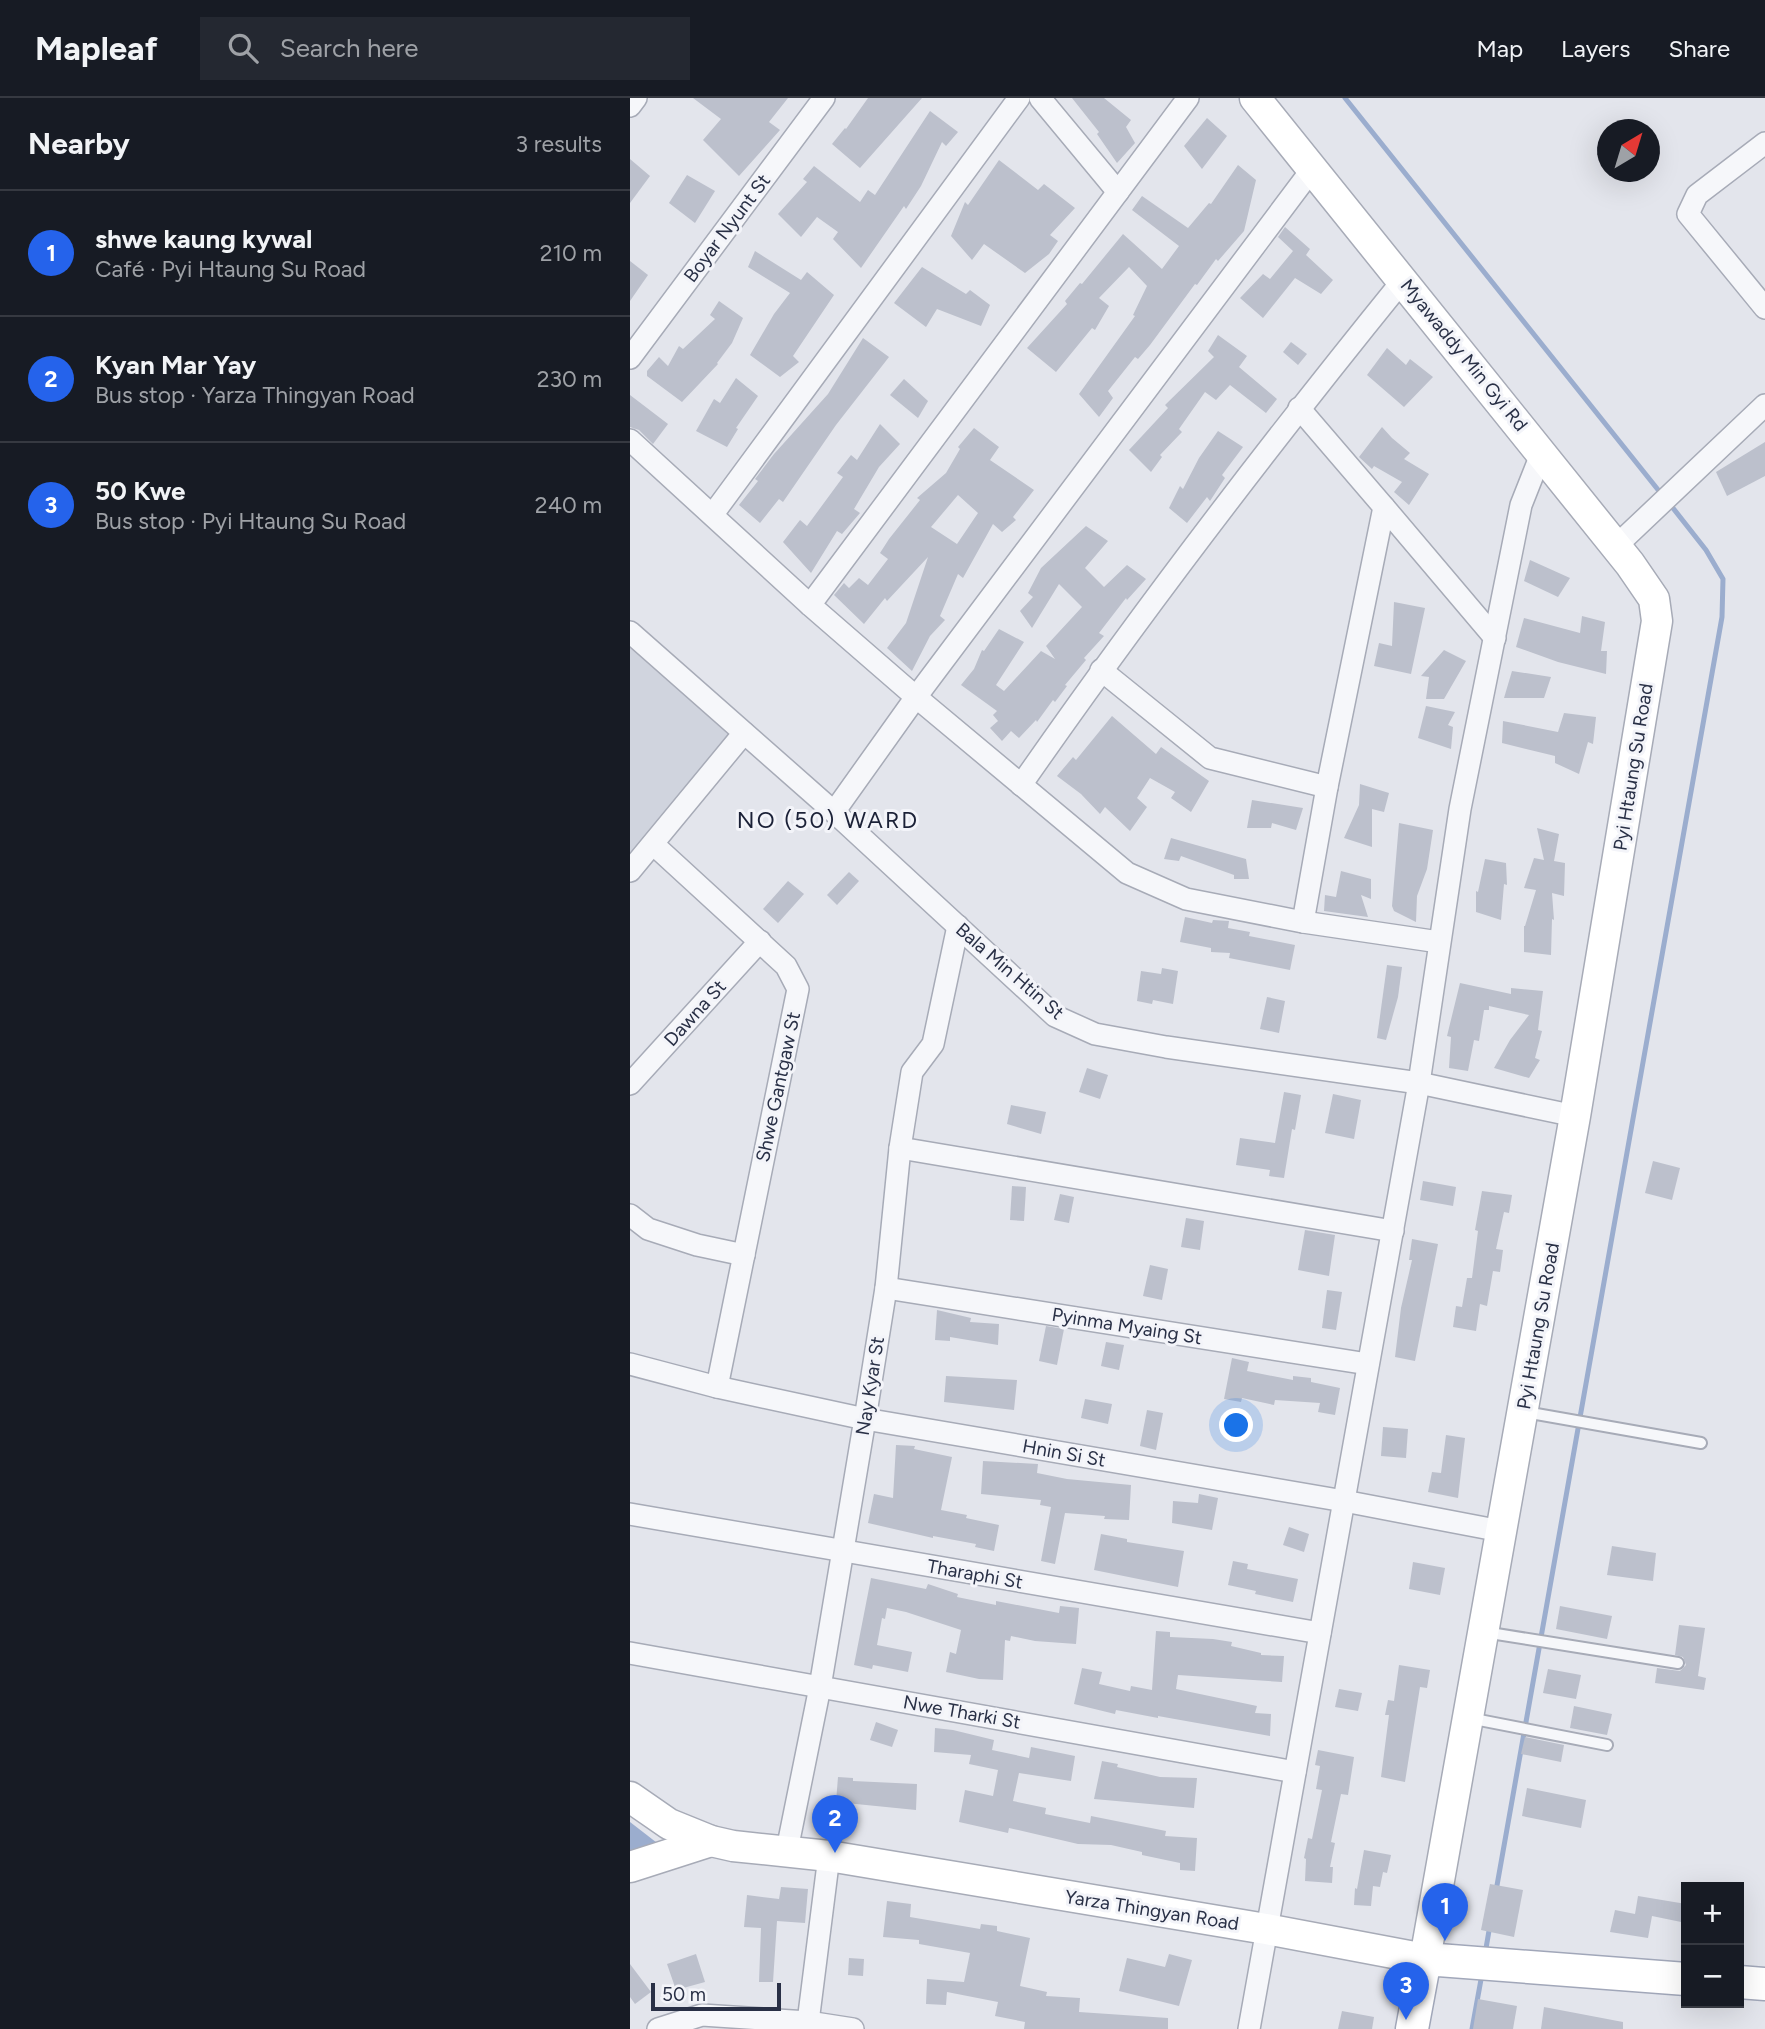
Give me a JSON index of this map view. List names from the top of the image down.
{
  "streets": {
    "main road": ["Myawaddy Min Gyi Rd", "Pyi Htaung Su Road", "Yarza Thingyan Road"],
    "street": [
      "Boyar Nyunt St",
      "Bala Min Htin St",
      "Dawna St",
      "Shwe Gantgaw St",
      "Pyinma Myaing St",
      "Nay Kyar St",
      "Hnin Si St",
      "Tharaphi St",
      "Nwe Tharki St"
    ]
  },
  "crossings": [
    ["Myawaddy Min Gyi Rd", "Pyi Htaung Su Road"],
    ["Pyi Htaung Su Road", "Bala Min Htin St"],
    ["Pyi Htaung Su Road", "Hnin Si St"],
    ["Pyi Htaung Su Road", "Yarza Thingyan Road"],
    ["Bala Min Htin St", "Nay Kyar St"],
    ["Dawna St", "Shwe Gantgaw St"],
    ["Shwe Gantgaw St", "Hnin Si St"],
    ["Pyinma Myaing St", "Nay Kyar St"],
    ["Nay Kyar St", "Hnin Si St"],
    ["Nay Kyar St", "Tharaphi St"],
    ["Nay Kyar St", "Nwe Tharki St"],
    ["Nay Kyar St", "Yarza Thingyan Road"]
  ],
  "districts": ["NO (50) WARD"],
  "scale_bar": "50 m",
  "north": "top right",
  "page": {
    "header": "Mapleaf",
    "search": "Search here",
    "nav": ["Map", "Layers", "Share"],
    "heading": ["Nearby", "3 results"],
    "list": [
      {
        "mark": "1",
        "name": "shwe kaung kywal",
        "note": "Café · Pyi Htaung Su Road",
        "value": "210 m"
      },
      {
        "mark": "2",
        "name": "Kyan Mar Yay",
        "note": "Bus stop · Yarza Thingyan Road",
        "value": "230 m"
      },
      {
        "mark": "3",
        "name": "50 Kwe",
        "note": "Bus stop · Pyi Htaung Su Road",
        "value": "240 m"
      }
    ],
    "pins": ["2", "1", "3"],
    "map_buttons": ["+", "−"],
    "scale": "50 m"
  }
}
